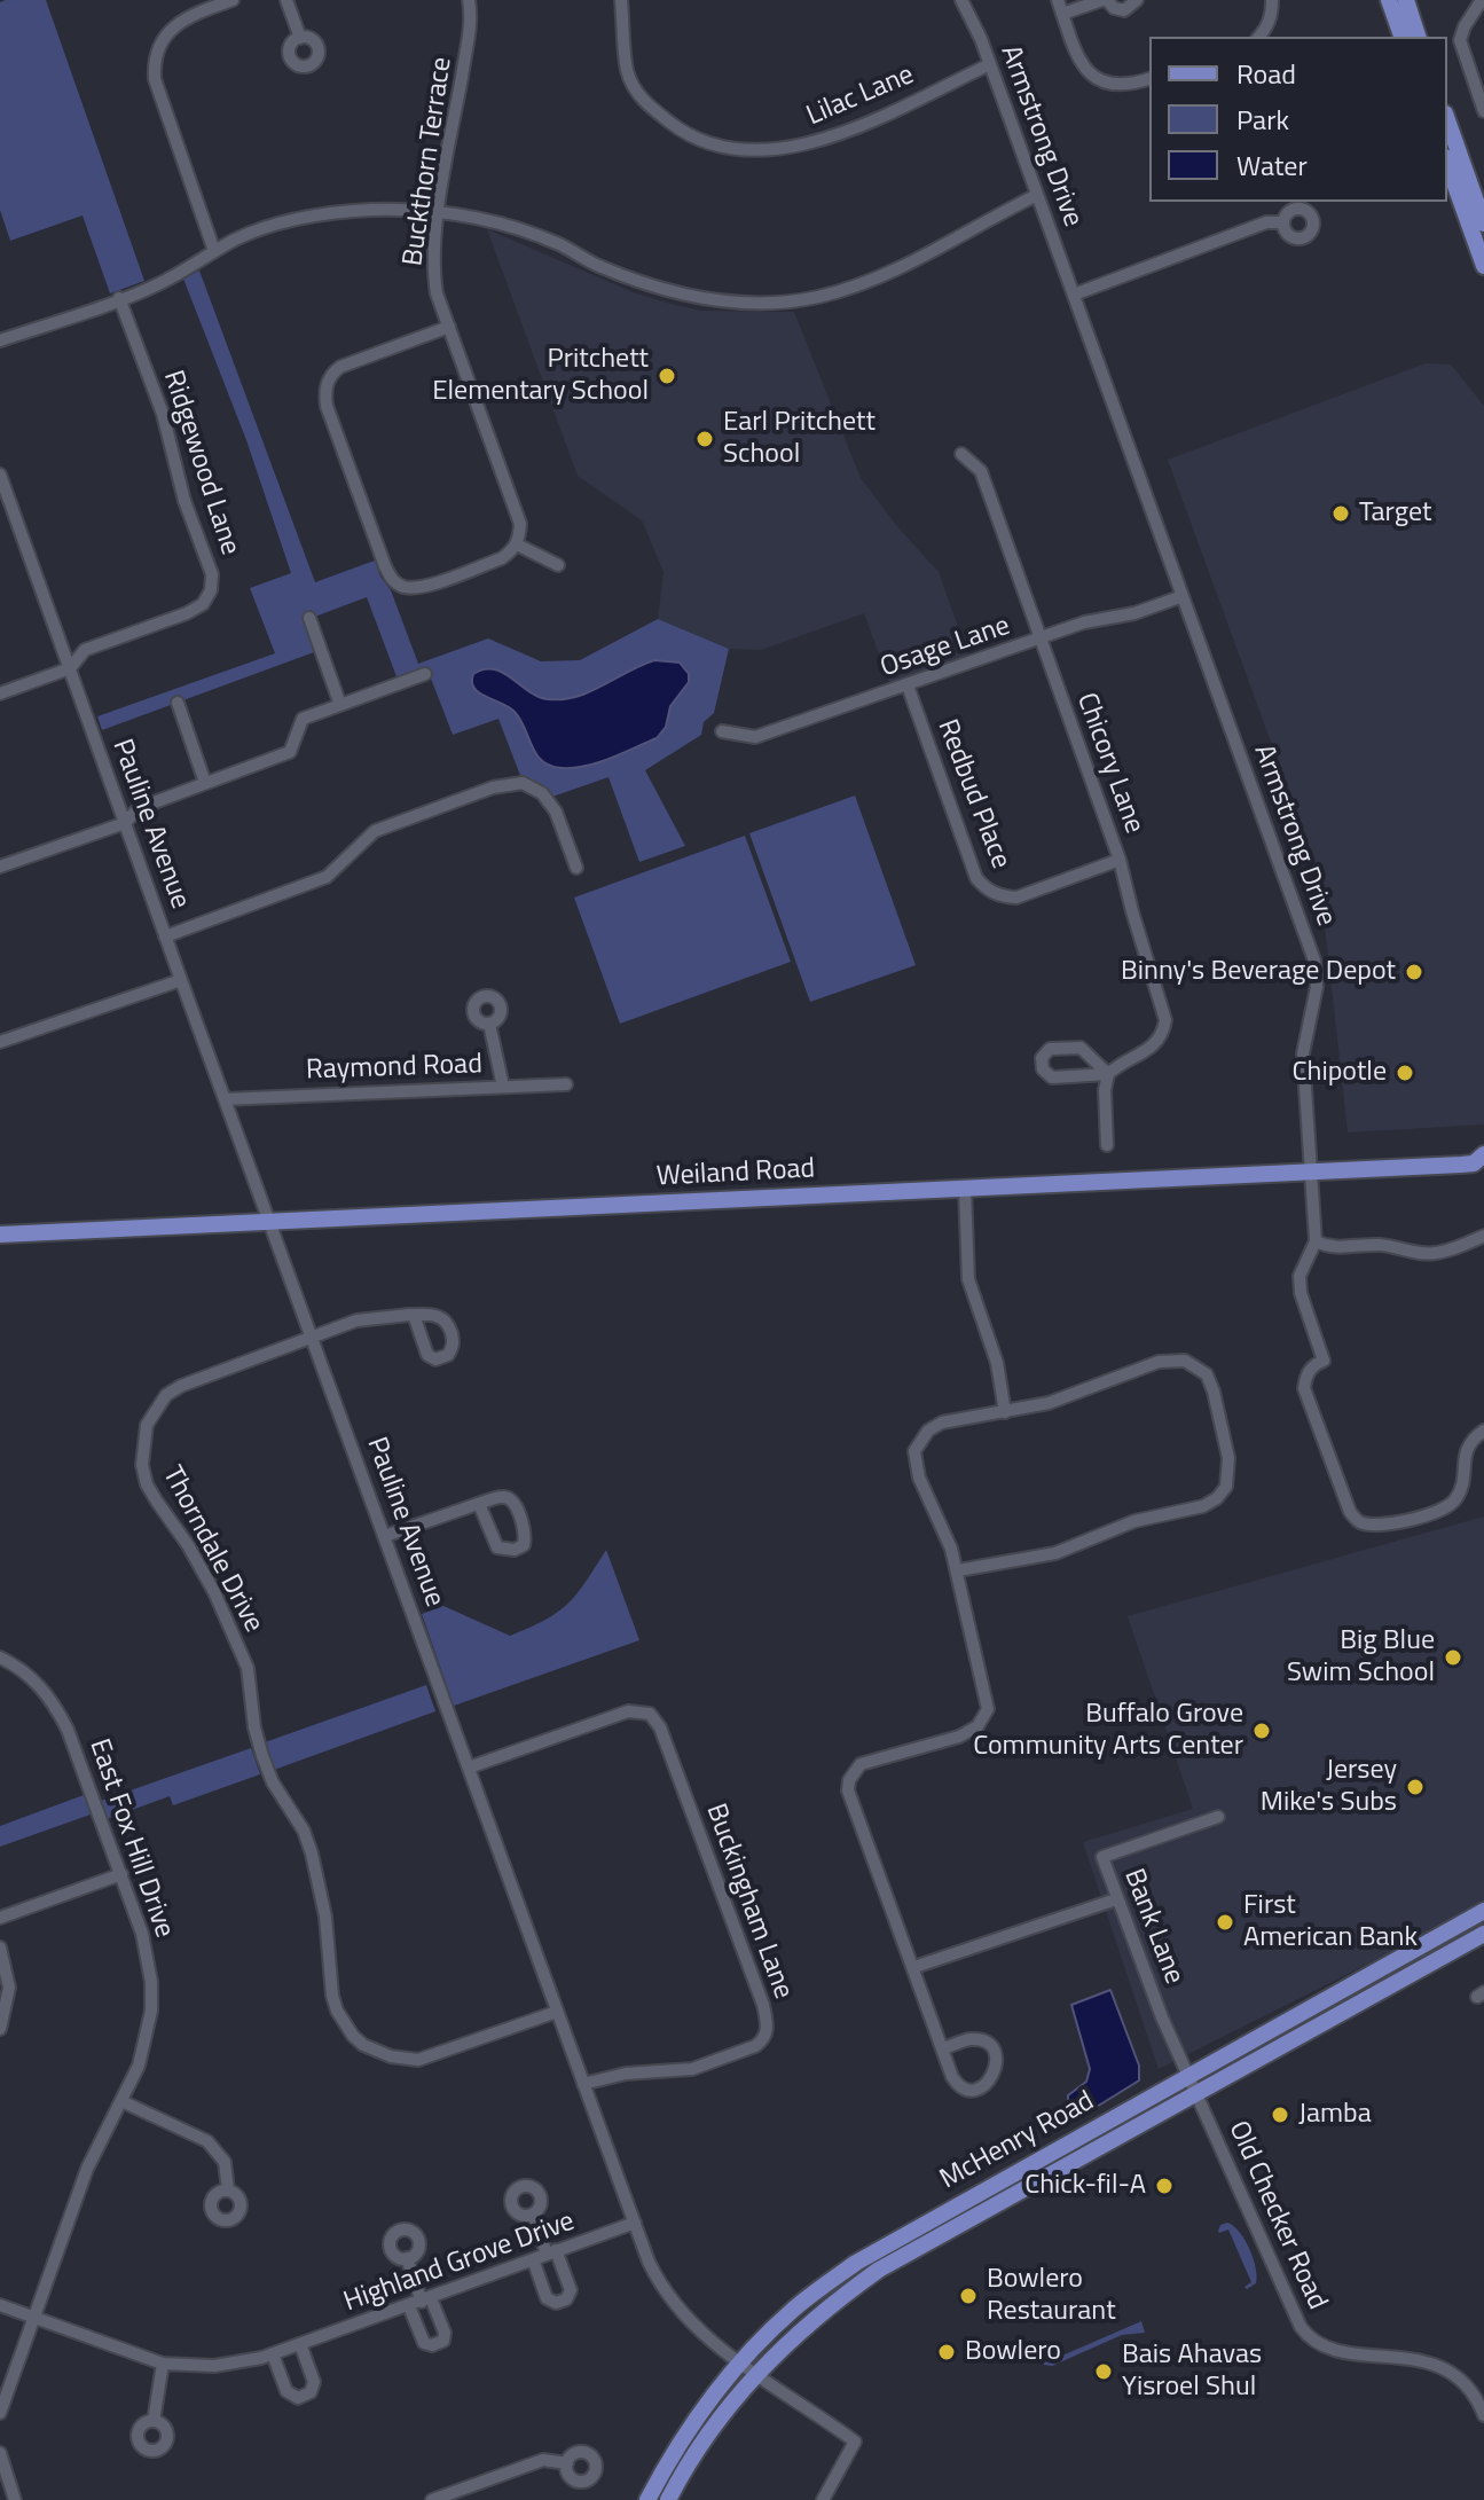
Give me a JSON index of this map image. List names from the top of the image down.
{
  "streets": {
    "main road": ["Weiland Road", "McHenry Road"],
    "street": [
      "Lilac Lane",
      "Armstrong Drive",
      "Buckthorn Terrace",
      "Ridgewood Lane",
      "Osage Lane",
      "Chicory Lane",
      "Redbud Place",
      "Pauline Avenue",
      "Raymond Road",
      "Thorndale Drive",
      "East Fox Hill Drive",
      "Buckingham Lane",
      "Bank Lane",
      "Old Checker Road",
      "Highland Grove Drive"
    ]
  },
  "crossings": [
    ["Lilac Lane", "Armstrong Drive"],
    ["Armstrong Drive", "Osage Lane"],
    ["Armstrong Drive", "Weiland Road"],
    ["Ridgewood Lane", "Pauline Avenue"],
    ["Osage Lane", "Chicory Lane"],
    ["Osage Lane", "Redbud Place"],
    ["Chicory Lane", "Redbud Place"],
    ["Pauline Avenue", "Raymond Road"],
    ["Pauline Avenue", "Weiland Road"],
    ["Pauline Avenue", "Thorndale Drive"],
    ["Pauline Avenue", "Buckingham Lane"],
    ["Pauline Avenue", "McHenry Road"],
    ["Pauline Avenue", "Highland Grove Drive"],
    ["East Fox Hill Drive", "Highland Grove Drive"],
    ["Bank Lane", "McHenry Road"],
    ["Bank Lane", "Old Checker Road"],
    ["McHenry Road", "Old Checker Road"]
  ],
  "places": [
    "Pritchett Elementary School",
    "Earl Pritchett School",
    "Target",
    "Binny's Beverage Depot",
    "Chipotle",
    "Big Blue Swim School",
    "Buffalo Grove Community Arts Center",
    "Jersey Mike's Subs",
    "First American Bank",
    "Jamba",
    "Chick-fil-A",
    "Bowlero Restaurant",
    "Bowlero",
    "Bais Ahavas Yisroel Shul"
  ],
  "legend": ["Road", "Park", "Water"]
}
